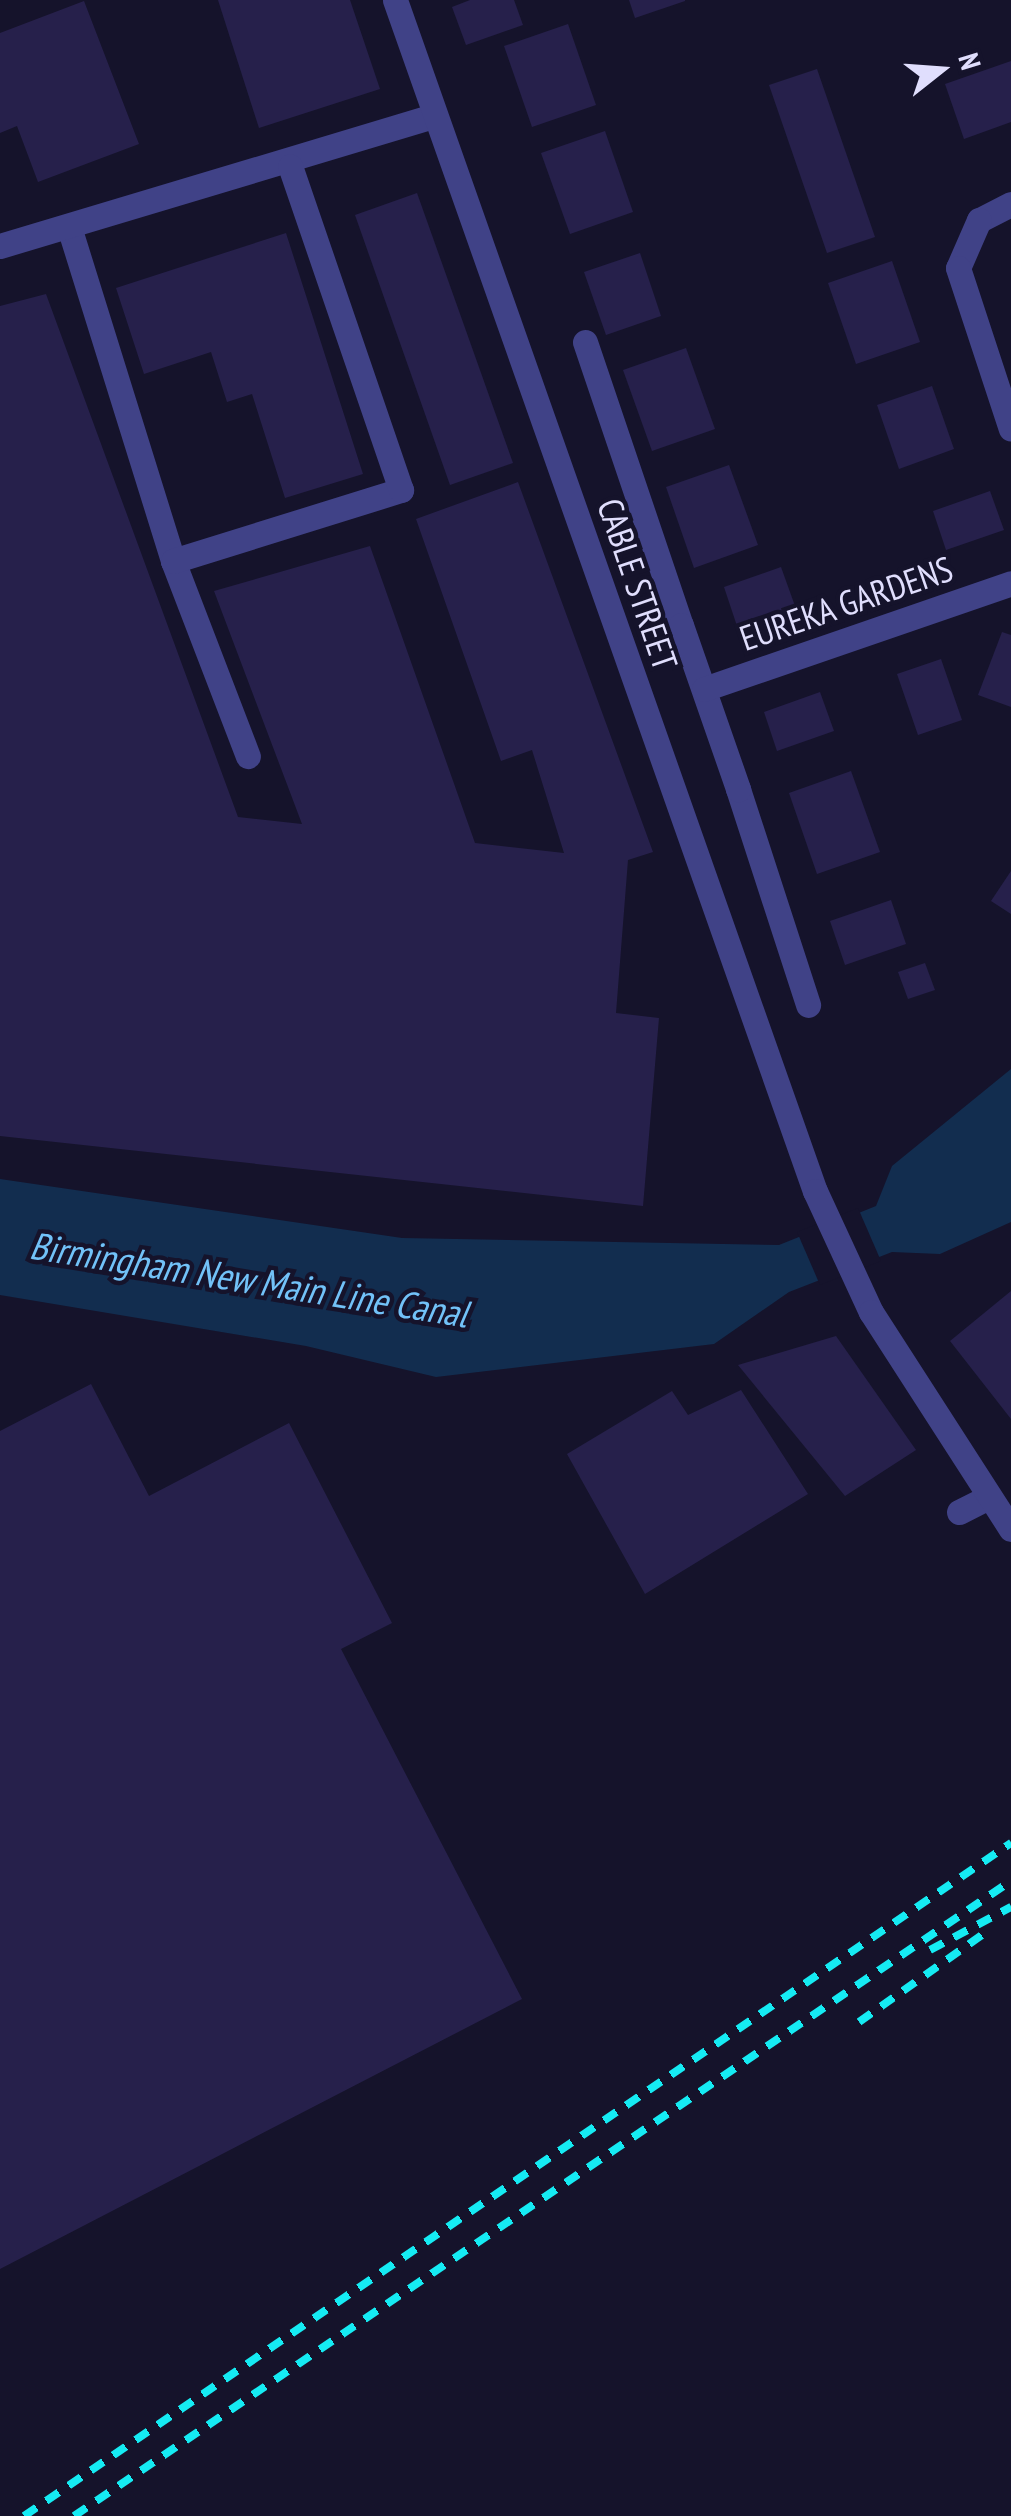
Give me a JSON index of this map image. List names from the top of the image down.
{
  "streets": {
    "street": ["CABLE STREET", "EUREKA GARDENS"]
  },
  "water": ["Birmingham New Main Line Canal"],
  "north": "right"
}
